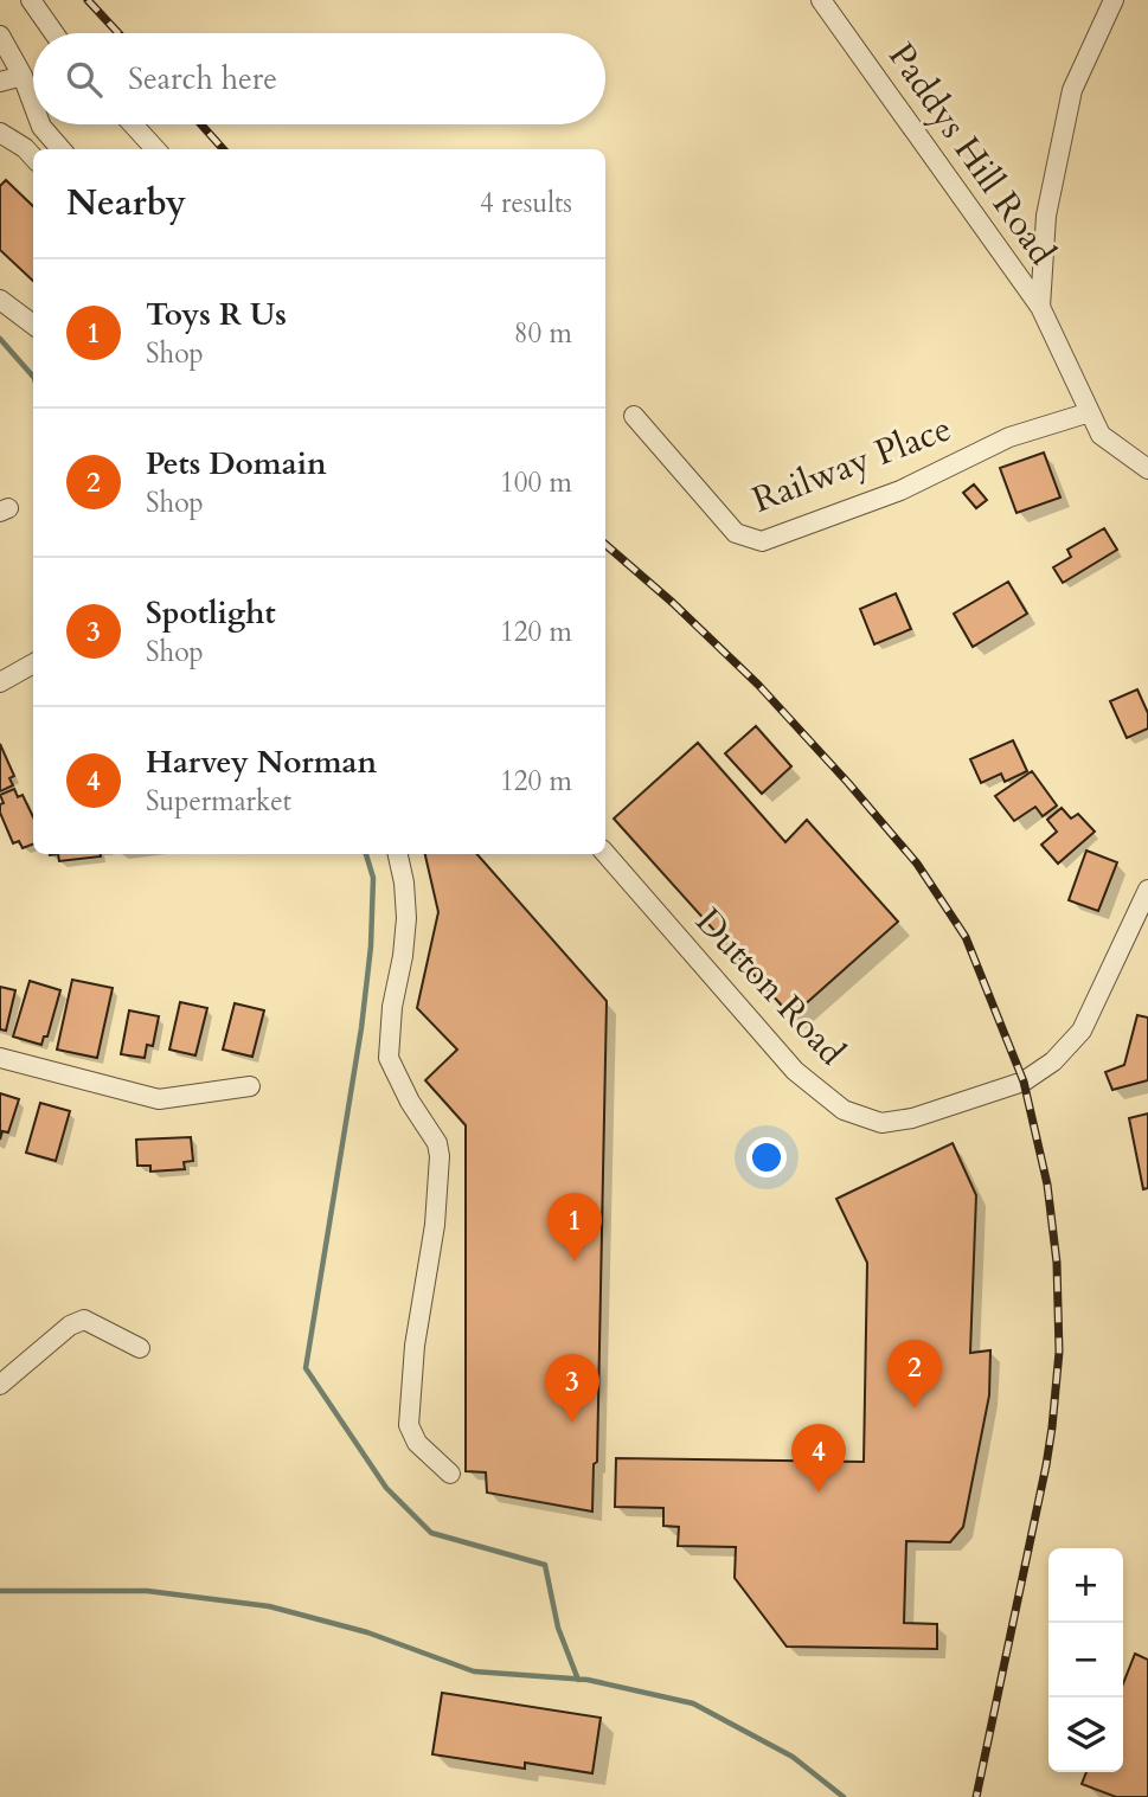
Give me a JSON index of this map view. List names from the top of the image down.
{
  "streets": {
    "street": ["Paddys Hill Road", "Railway Place", "Dutton Road"]
  },
  "crossings": [
    ["Paddys Hill Road", "Railway Place"]
  ],
  "page": {
    "search": "Search here",
    "heading": ["Nearby", "4 results"],
    "list": [
      {
        "mark": "1",
        "name": "Toys R Us",
        "note": "Shop",
        "value": "80 m"
      },
      {
        "mark": "2",
        "name": "Pets Domain",
        "note": "Shop",
        "value": "100 m"
      },
      {
        "mark": "3",
        "name": "Spotlight",
        "note": "Shop",
        "value": "120 m"
      },
      {
        "mark": "4",
        "name": "Harvey Norman",
        "note": "Supermarket",
        "value": "120 m"
      }
    ],
    "pins": [
      "1",
      "2",
      "3",
      "4"
    ],
    "map_buttons": ["+", "−"]
  }
}
